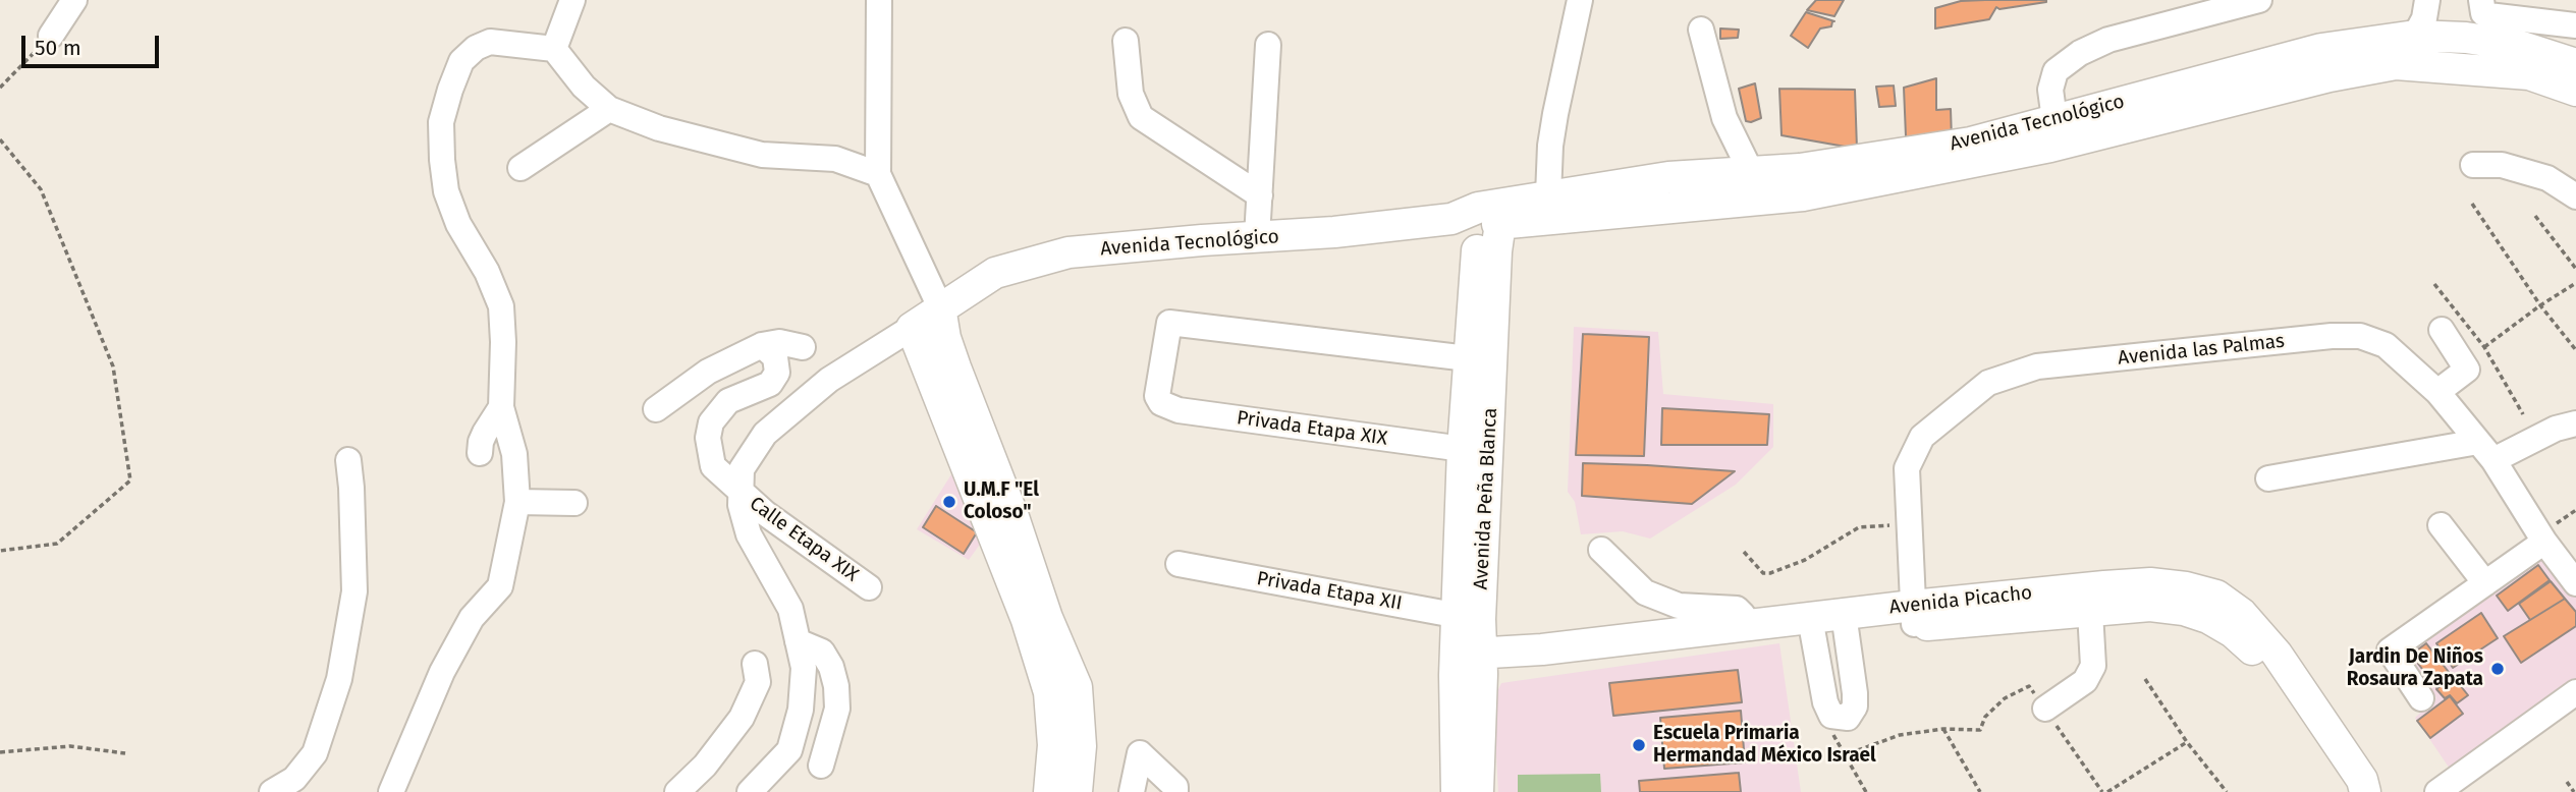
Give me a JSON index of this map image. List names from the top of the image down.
{
  "streets": {
    "main road": ["Avenida Tecnológico", "Avenida Peña Blanca", "Avenida Picacho"],
    "street": [
      "Avenida las Palmas",
      "Privada Etapa XIX",
      "Calle Etapa XIX",
      "Privada Etapa XII"
    ]
  },
  "crossings": [
    ["Avenida Tecnológico", "Avenida Peña Blanca"],
    ["Avenida las Palmas", "Avenida Picacho"],
    ["Privada Etapa XIX", "Avenida Peña Blanca"],
    ["Avenida Peña Blanca", "Privada Etapa XII"],
    ["Avenida Peña Blanca", "Avenida Picacho"]
  ],
  "places": ["U.M.F \"El Coloso\"", "Jardin De Niños Rosaura Zapata", "Escuela Primaria Hermandad México Israel"],
  "scale_bar": "50 m"
}
